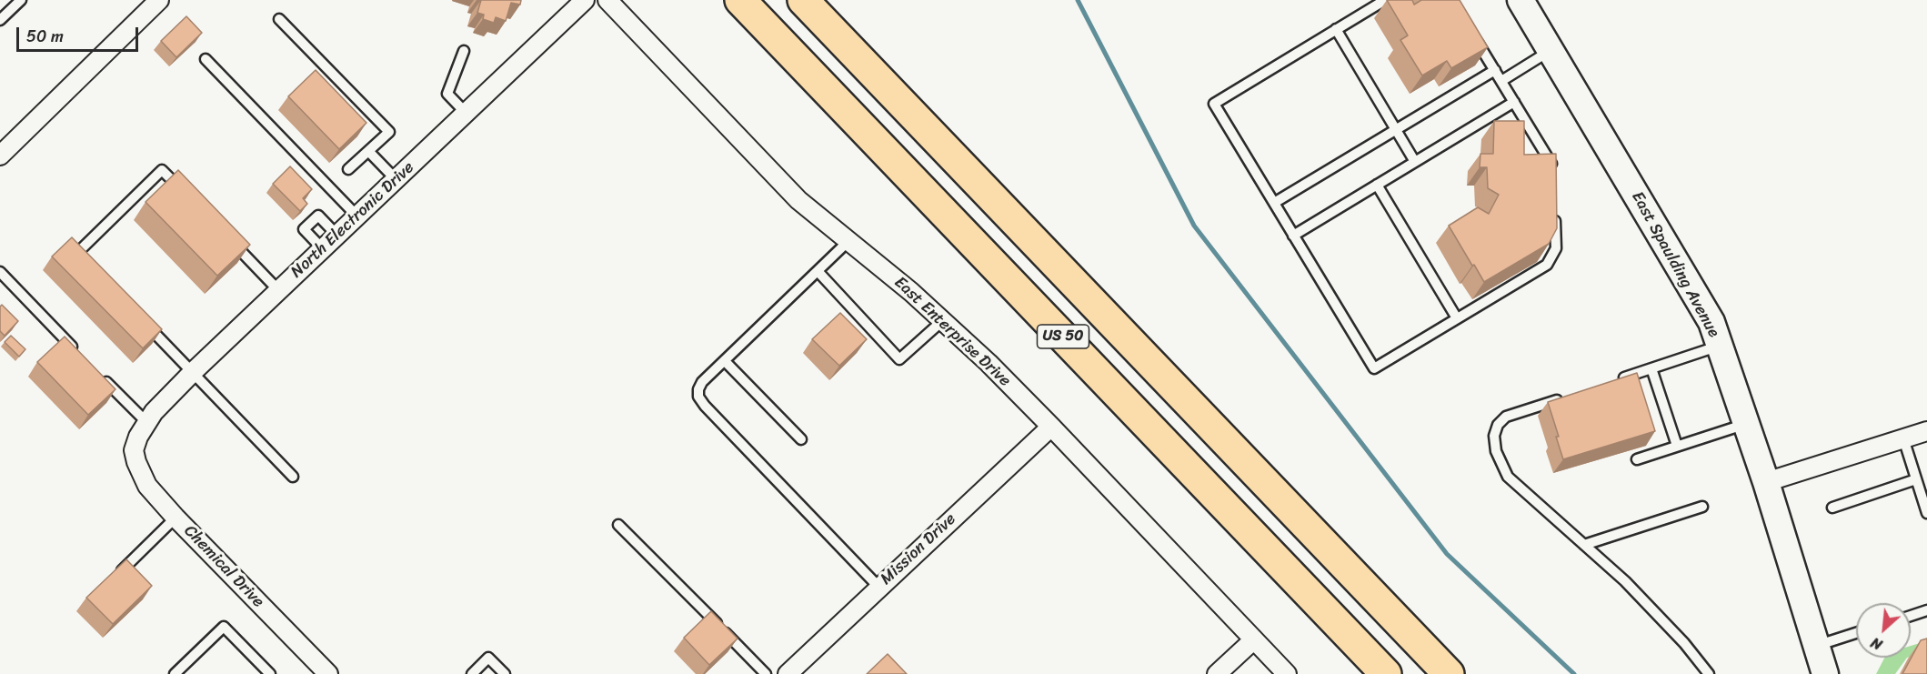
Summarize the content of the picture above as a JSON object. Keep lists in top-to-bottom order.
{
  "streets": {
    "highway": ["US 50"],
    "street": [
      "North Electronic Drive",
      "East Spaulding Avenue",
      "East Enterprise Drive",
      "Mission Drive",
      "Chemical Drive"
    ]
  },
  "crossings": [
    ["North Electronic Drive", "Chemical Drive"],
    ["East Enterprise Drive", "Mission Drive"]
  ],
  "scale_bar": "50 m",
  "north": "bottom left"
}
